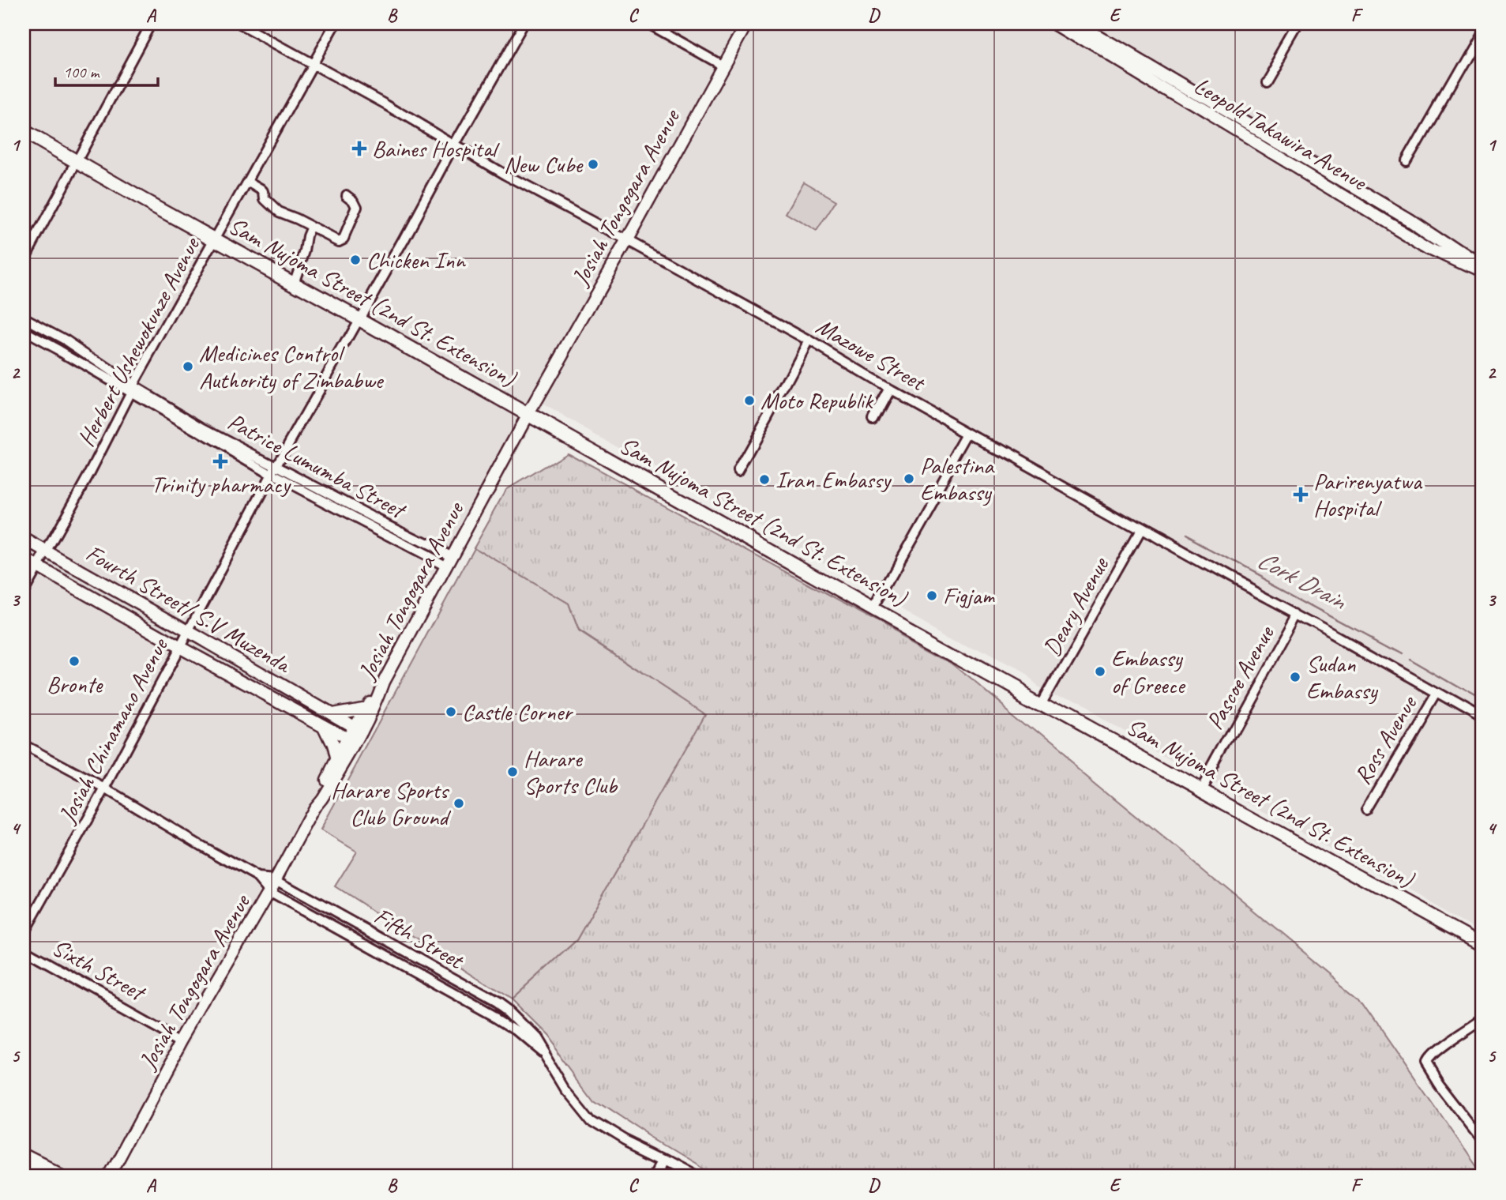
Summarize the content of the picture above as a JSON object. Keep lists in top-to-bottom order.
{
  "streets": {
    "highway": ["Sam Nujoma Street (2nd St. Extension)"],
    "main road": ["Leopold Takawira Avenue", "Josiah Tongogara Avenue", "Fourth Street/ S.V Muzenda"],
    "street": [
      "Herbert Ushewokunze Avenue",
      "Mazowe Street",
      "Patrice Lumumba Street",
      "Deary Avenue",
      "Pascoe Avenue",
      "Josiah Chinamano Avenue",
      "Ross Avenue",
      "Fifth Street",
      "Sixth Street"
    ]
  },
  "crossings": [
    ["Josiah Tongogara Avenue", "Sam Nujoma Street (2nd St. Extension)"],
    ["Josiah Tongogara Avenue", "Mazowe Street"],
    ["Josiah Tongogara Avenue", "Patrice Lumumba Street"],
    ["Josiah Tongogara Avenue", "Fourth Street/ S.V Muzenda"],
    ["Josiah Tongogara Avenue", "Fifth Street"],
    ["Josiah Tongogara Avenue", "Sixth Street"],
    ["Sam Nujoma Street (2nd St. Extension)", "Herbert Ushewokunze Avenue"],
    ["Sam Nujoma Street (2nd St. Extension)", "Deary Avenue"],
    ["Sam Nujoma Street (2nd St. Extension)", "Pascoe Avenue"],
    ["Sam Nujoma Street (2nd St. Extension)", "Josiah Chinamano Avenue"],
    ["Herbert Ushewokunze Avenue", "Mazowe Street"],
    ["Herbert Ushewokunze Avenue", "Patrice Lumumba Street"],
    ["Herbert Ushewokunze Avenue", "Fourth Street/ S.V Muzenda"],
    ["Mazowe Street", "Deary Avenue"],
    ["Mazowe Street", "Pascoe Avenue"],
    ["Mazowe Street", "Josiah Chinamano Avenue"],
    ["Mazowe Street", "Ross Avenue"],
    ["Patrice Lumumba Street", "Josiah Chinamano Avenue"],
    ["Fourth Street/ S.V Muzenda", "Josiah Chinamano Avenue"],
    ["Josiah Chinamano Avenue", "Fifth Street"]
  ],
  "water": ["Cork Drain"],
  "places": {
    "health": ["Baines Hospital", "Trinity pharmacy", "Parirenyatwa Hospital"],
    "other": [
      "New Cube",
      "Chicken Inn",
      "Medicines Control Authority of Zimbabwe",
      "Moto Republik",
      "Palestina Embassy",
      "Iran Embassy",
      "Figjam",
      "Bronte",
      "Embassy of Greece",
      "Sudan Embassy",
      "Castle Corner",
      "Harare Sports Club",
      "Harare Sports Club Ground"
    ]
  },
  "scale_bar": "100 m",
  "grid": {
    "columns": [
      "A",
      "B",
      "C",
      "D",
      "E",
      "F"
    ],
    "rows": [
      "1",
      "2",
      "3",
      "4",
      "5"
    ]
  }
}
